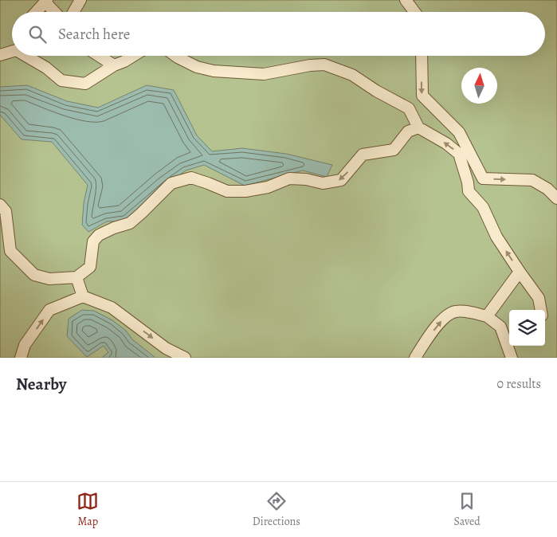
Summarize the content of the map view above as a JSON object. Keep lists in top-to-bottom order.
{
  "north": "top",
  "page": {
    "search": "Search here",
    "heading": ["Nearby", "0 results"],
    "nav": ["Map", "Directions", "Saved"]
  }
}
